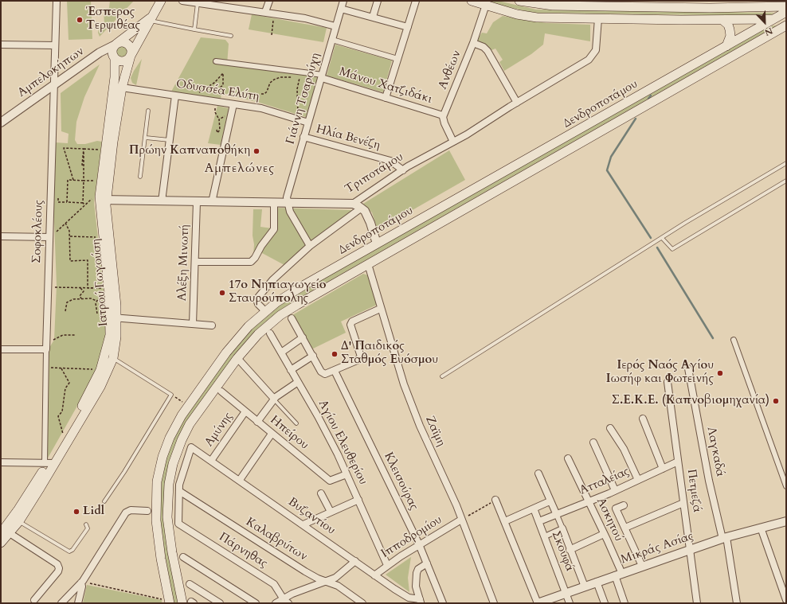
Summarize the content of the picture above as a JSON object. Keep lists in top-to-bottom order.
{
  "streets": {
    "main road": ["Δενδροποτάμου", "Ιατρού Γωγούση"],
    "street": [
      "Ανθέων",
      "Αμπελοκήπων",
      "Μάνου Χατζιδάκι",
      "Οδυσσέα Ελύτη",
      "Γιάννη Τσαρούχη",
      "Ηλία Βενέζη",
      "Τριποτάμου",
      "Σοφοκλέους",
      "Αλέξη Μινωτή",
      "Αμύνης",
      "Ζαϊμη",
      "Ηπείρου",
      "Αγίου Ελευθερίου",
      "Λαγκαδά",
      "Κλεισούρας",
      "Ατταλείας",
      "Πετμεζά",
      "Βυζαντίου",
      "Ασκητού",
      "Ιπποδρομίου",
      "Καλαβρύτων",
      "Μικράς Ασίας",
      "Πάρνηθας",
      "Σκουφά"
    ]
  },
  "crossings": [
    ["Ανθέων", "Μάνου Χατζιδάκι"],
    ["Αμπελοκήπων", "Σοφοκλέους"],
    ["Αμπελοκήπων", "Ιατρού Γωγούση"],
    ["Μάνου Χατζιδάκι", "Γιάννη Τσαρούχη"],
    ["Οδυσσέα Ελύτη", "Γιάννη Τσαρούχη"],
    ["Οδυσσέα Ελύτη", "Ιατρού Γωγούση"],
    ["Γιάννη Τσαρούχη", "Ηλία Βενέζη"],
    ["Γιάννη Τσαρούχη", "Τριποτάμου"],
    ["Δενδροποτάμου", "Ζαϊμη"],
    ["Ηλία Βενέζη", "Τριποτάμου"],
    ["Τριποτάμου", "Αλέξη Μινωτή"],
    ["Τριποτάμου", "Ιατρού Γωγούση"],
    ["Σοφοκλέους", "Ιατρού Γωγούση"],
    ["Αμύνης", "Ηπείρου"],
    ["Αμύνης", "Βυζαντίου"],
    ["Ζαϊμη", "Ιπποδρομίου"],
    ["Ηπείρου", "Αγίου Ελευθερίου"],
    ["Αγίου Ελευθερίου", "Ιπποδρομίου"],
    ["Λαγκαδά", "Μικράς Ασίας"],
    ["Κλεισούρας", "Βυζαντίου"],
    ["Κλεισούρας", "Ιπποδρομίου"],
    ["Ατταλείας", "Πετμεζά"],
    ["Ατταλείας", "Ασκητού"],
    ["Ατταλείας", "Σκουφά"],
    ["Πετμεζά", "Μικράς Ασίας"],
    ["Βυζαντίου", "Ιπποδρομίου"],
    ["Βυζαντίου", "Καλαβρύτων"],
    ["Βυζαντίου", "Πάρνηθας"],
    ["Ασκητού", "Μικράς Ασίας"],
    ["Καλαβρύτων", "Πάρνηθας"],
    ["Μικράς Ασίας", "Σκουφά"]
  ],
  "districts": ["Αμπελώνες"],
  "places": [
    "Έσπερος Τερψιθέας",
    "Πρώην Καπναποθήκη",
    "17ο Νηπιαγωγείο Σταυρούπολης",
    "Δ' Παιδικός Σταθμός Ευόσμου",
    "Ιερός Ναός Αγίου Ιωσήφ και Φωτεινής",
    "Σ.Ε.Κ.Ε. (Καπνοβιομηχανία)",
    "Lidl"
  ],
  "north": "bottom right"
}
